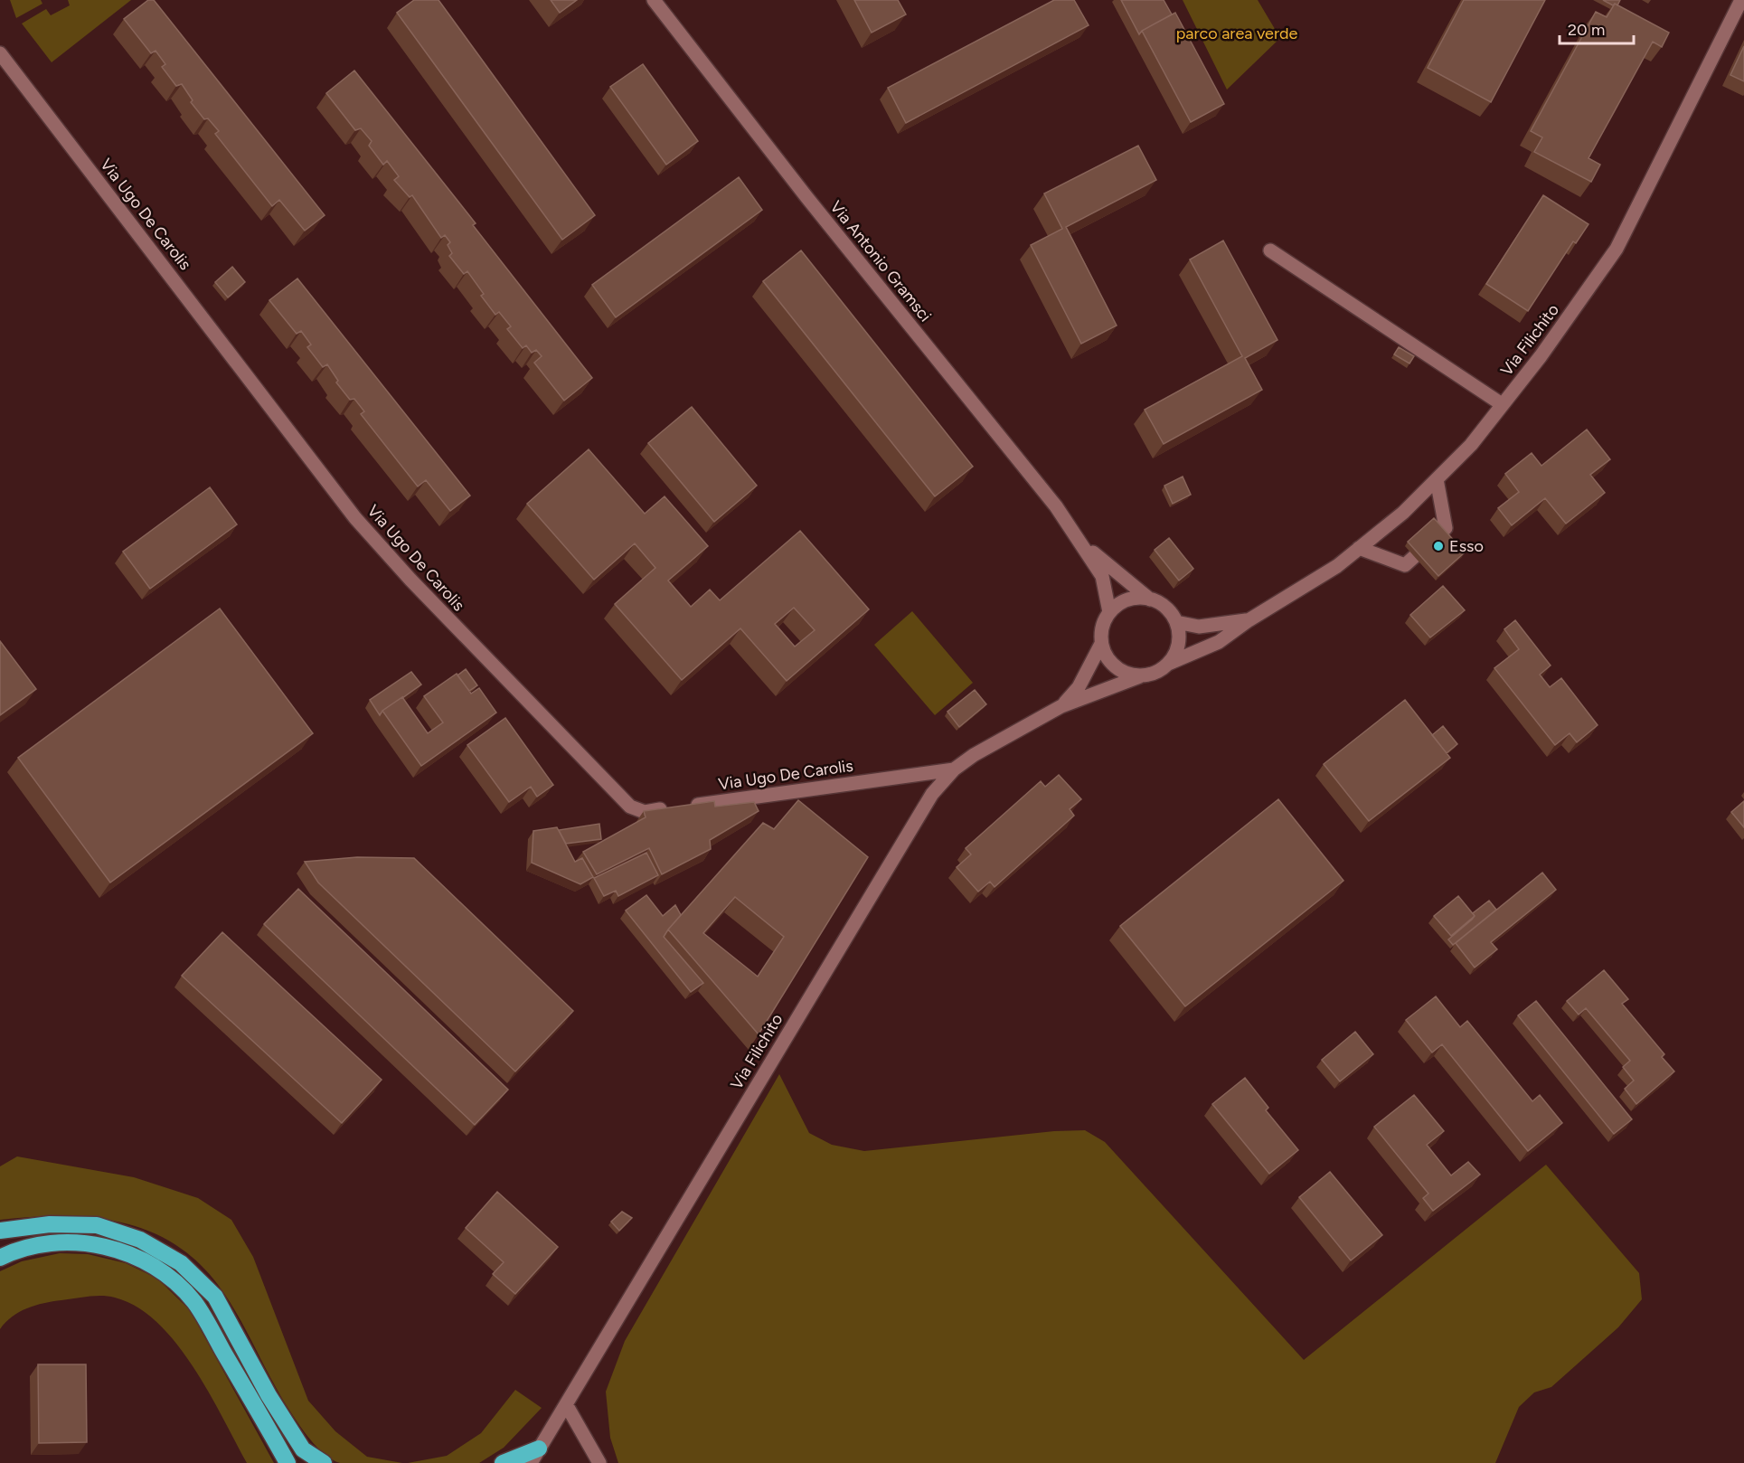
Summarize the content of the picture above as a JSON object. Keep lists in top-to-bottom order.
{
  "streets": {
    "street": ["Via Ugo De Carolis", "Via Antonio Gramsci", "Via Filichito"]
  },
  "crossings": [
    ["Via Ugo De Carolis", "Via Filichito"],
    ["Via Antonio Gramsci", "Via Filichito"]
  ],
  "parks": ["parco area verde"],
  "places": ["Esso"],
  "scale_bar": "20 m"
}
